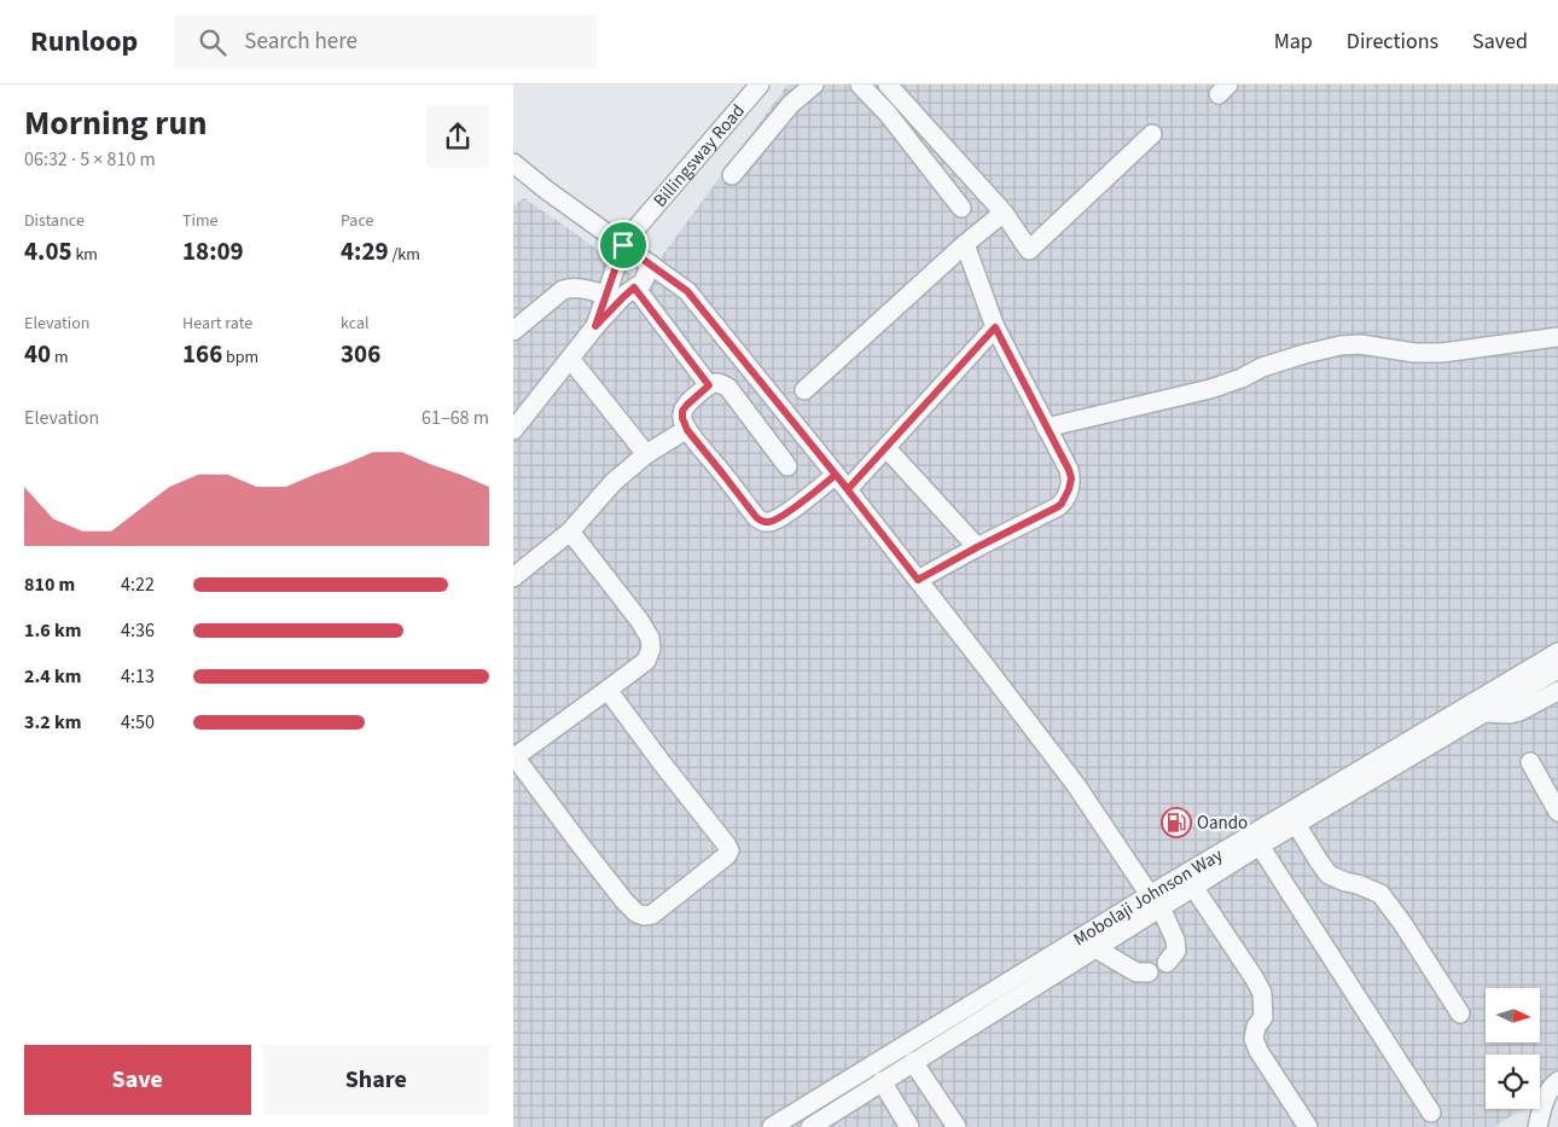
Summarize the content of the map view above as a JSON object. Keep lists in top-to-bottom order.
{
  "streets": {
    "street": ["Billingsway Road", "Mobolaji Johnson Way"]
  },
  "places": {
    "fuel station": ["Oando"]
  },
  "north": "right",
  "page": {
    "header": "Runloop",
    "search": "Search here",
    "nav": ["Map", "Directions", "Saved"],
    "heading": ["Morning run", "06:32 · 5 × 810 m"],
    "stats": [
      ["Distance", "4.05 km"],
      ["Time", "18:09"],
      ["Pace", "4:29 /km"],
      ["Elevation", "40 m"],
      ["Heart rate", "166 bpm"],
      ["kcal", "306"]
    ],
    "chart": ["Elevation", "61–68 m"],
    "list": [
      {
        "name": "810 m",
        "note": "4:22"
      },
      {
        "name": "1.6 km",
        "note": "4:36"
      },
      {
        "name": "2.4 km",
        "note": "4:13"
      },
      {
        "name": "3.2 km",
        "note": "4:50"
      }
    ],
    "buttons": ["Save", "Share"]
  }
}
